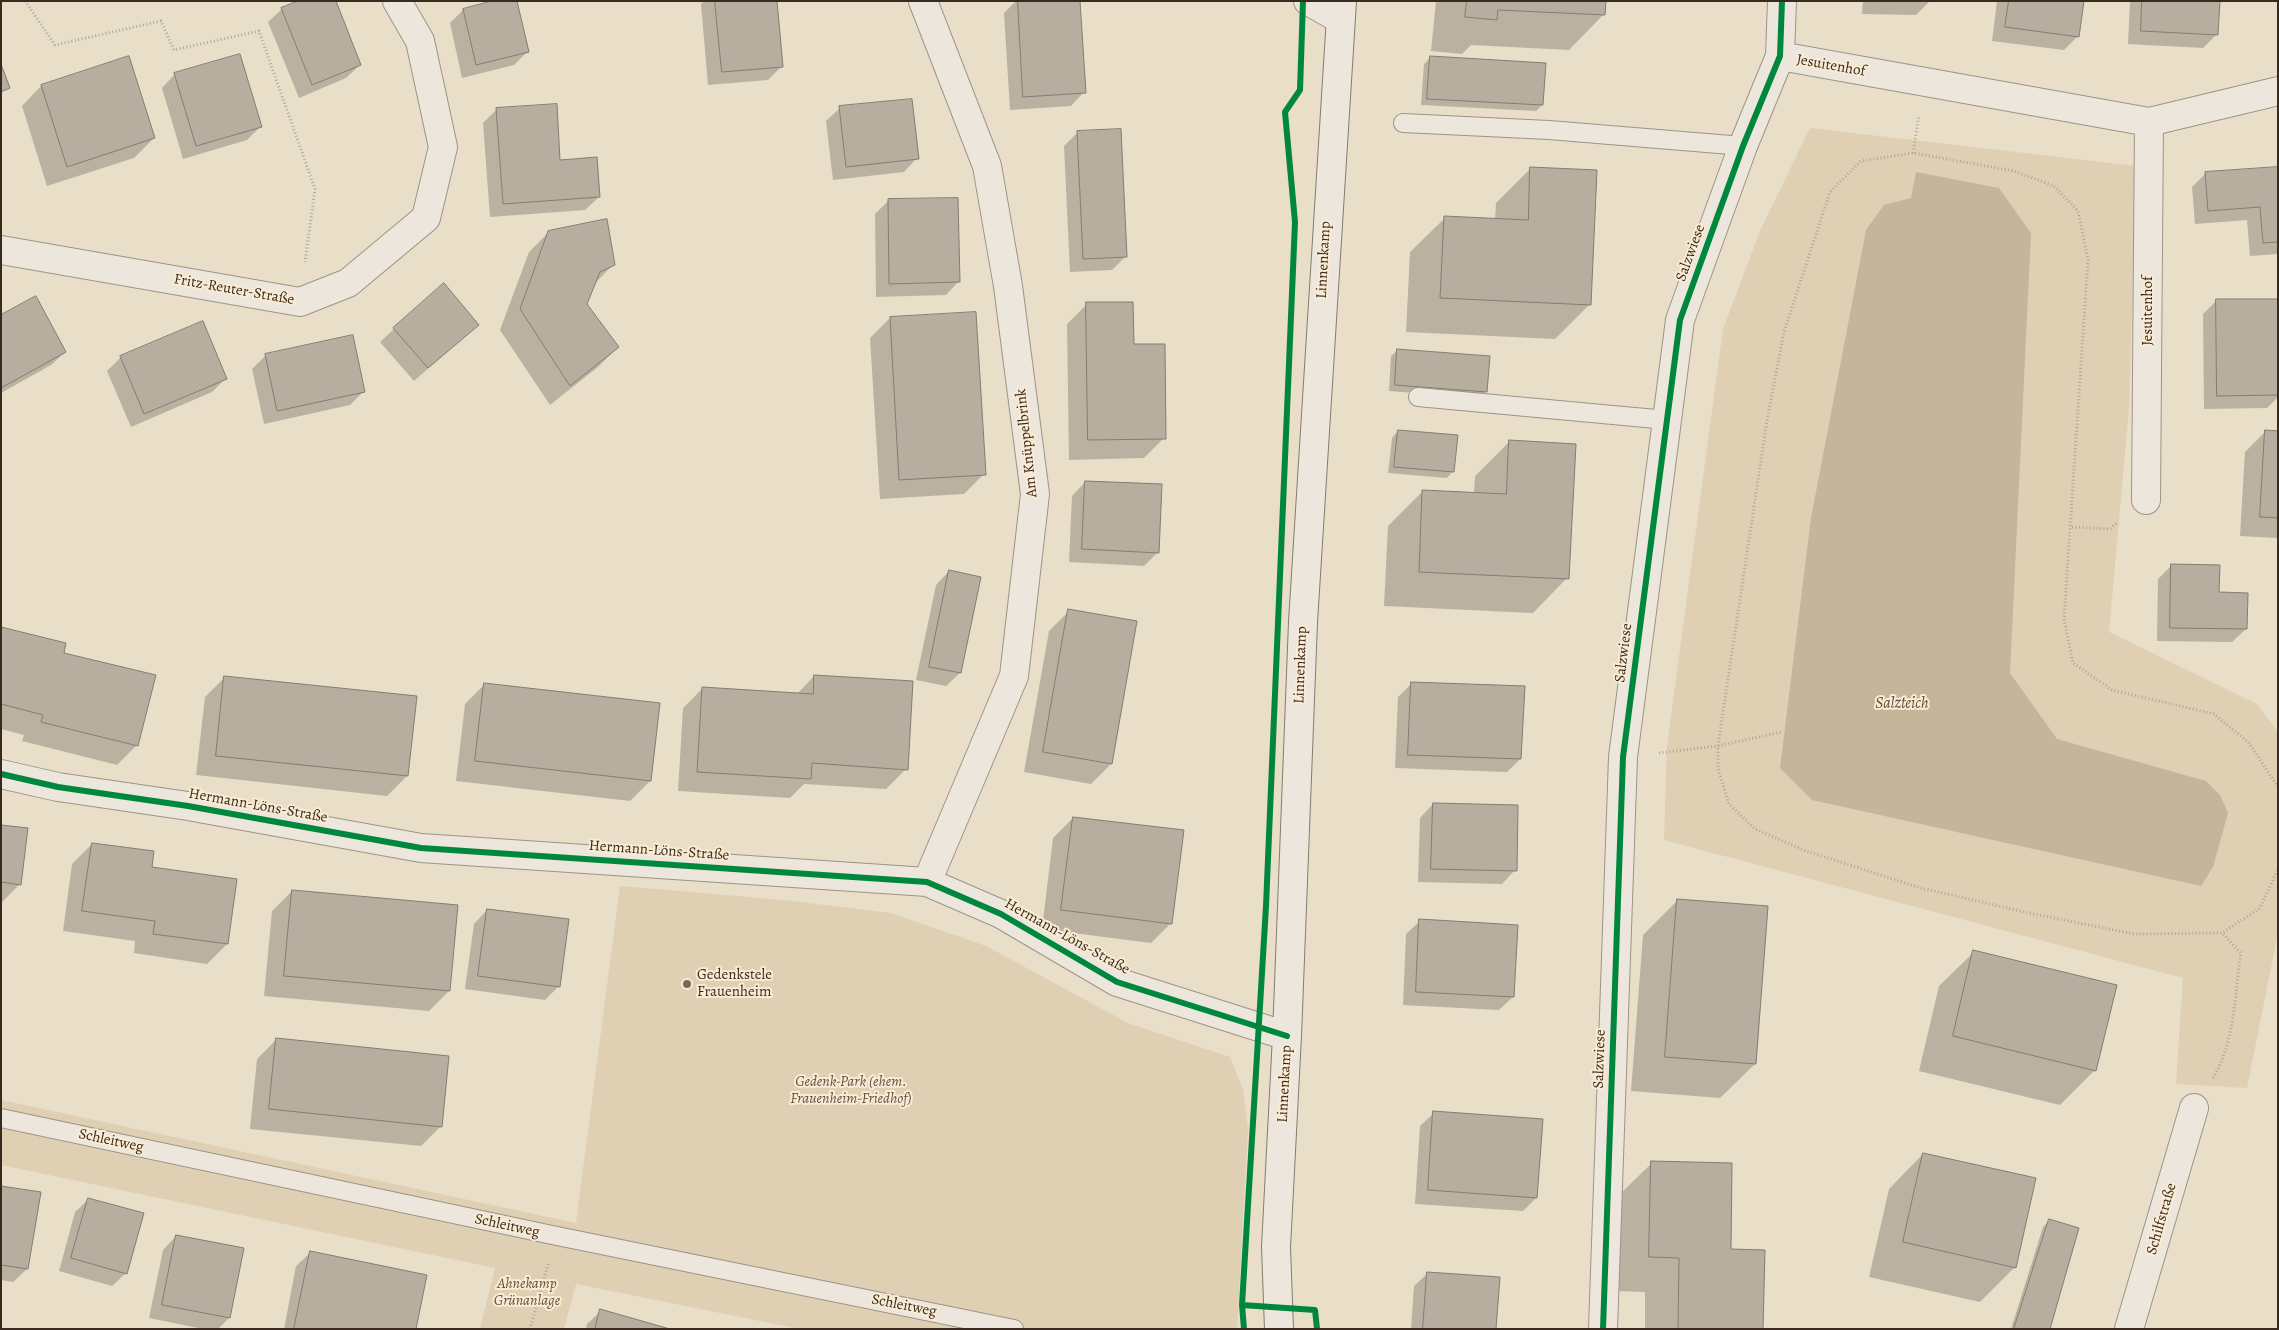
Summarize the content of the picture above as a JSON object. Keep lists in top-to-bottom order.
{
  "streets": {
    "street": [
      "Jesuitenhof",
      "Salzwiese",
      "Linnenkamp",
      "Fritz-Reuter-Straße",
      "Am Knüppelbrink",
      "Hermann-Löns-Straße",
      "Schilfstraße"
    ],
    "lane": ["Schleitweg"]
  },
  "crossings": [
    ["Jesuitenhof", "Salzwiese"],
    ["Linnenkamp", "Hermann-Löns-Straße"],
    ["Am Knüppelbrink", "Hermann-Löns-Straße"]
  ],
  "water": ["Salzteich"],
  "parks": ["Gedenk-Park (ehem. Frauenheim-Friedhof)", "Ahnekamp Grünanlage"],
  "places": ["Gedenkstele Frauenheim"]
}
